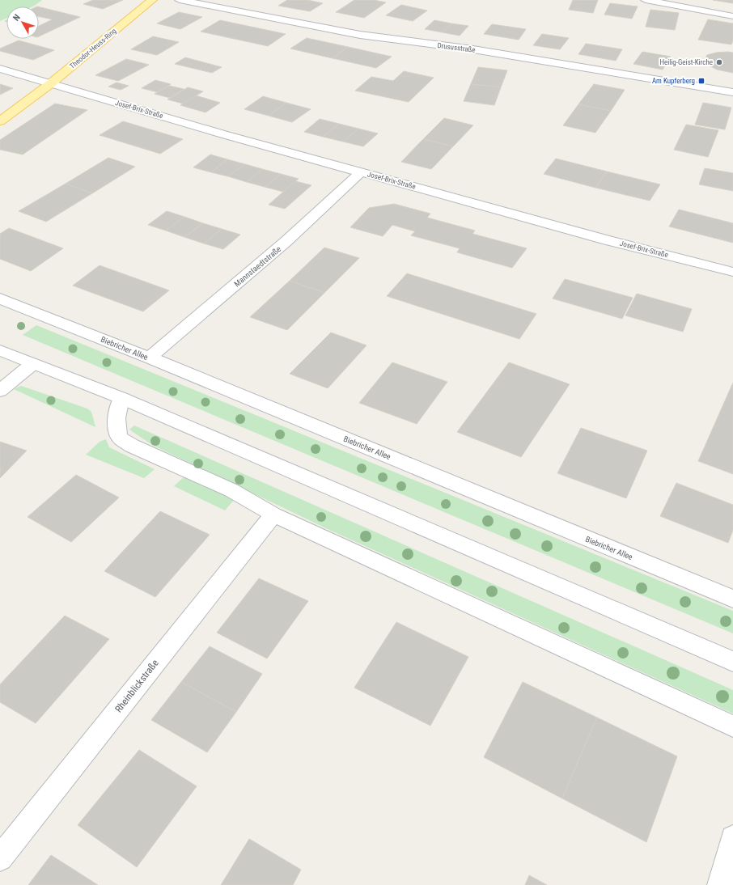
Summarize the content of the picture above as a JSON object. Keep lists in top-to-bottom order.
{
  "streets": {
    "main road": ["Theodor-Heuss-Ring"],
    "street": [
      "Drususstraße",
      "Josef-Brix-Straße",
      "Mannstaedtstraße",
      "Biebricher Allee",
      "Rheinblickstraße"
    ]
  },
  "crossings": [
    ["Theodor-Heuss-Ring", "Josef-Brix-Straße"],
    ["Josef-Brix-Straße", "Mannstaedtstraße"],
    ["Mannstaedtstraße", "Biebricher Allee"]
  ],
  "places": {
    "other": ["Heilig-Geist-Kirche"],
    "transit": ["Am Kupferberg"]
  },
  "north": "top left"
}
